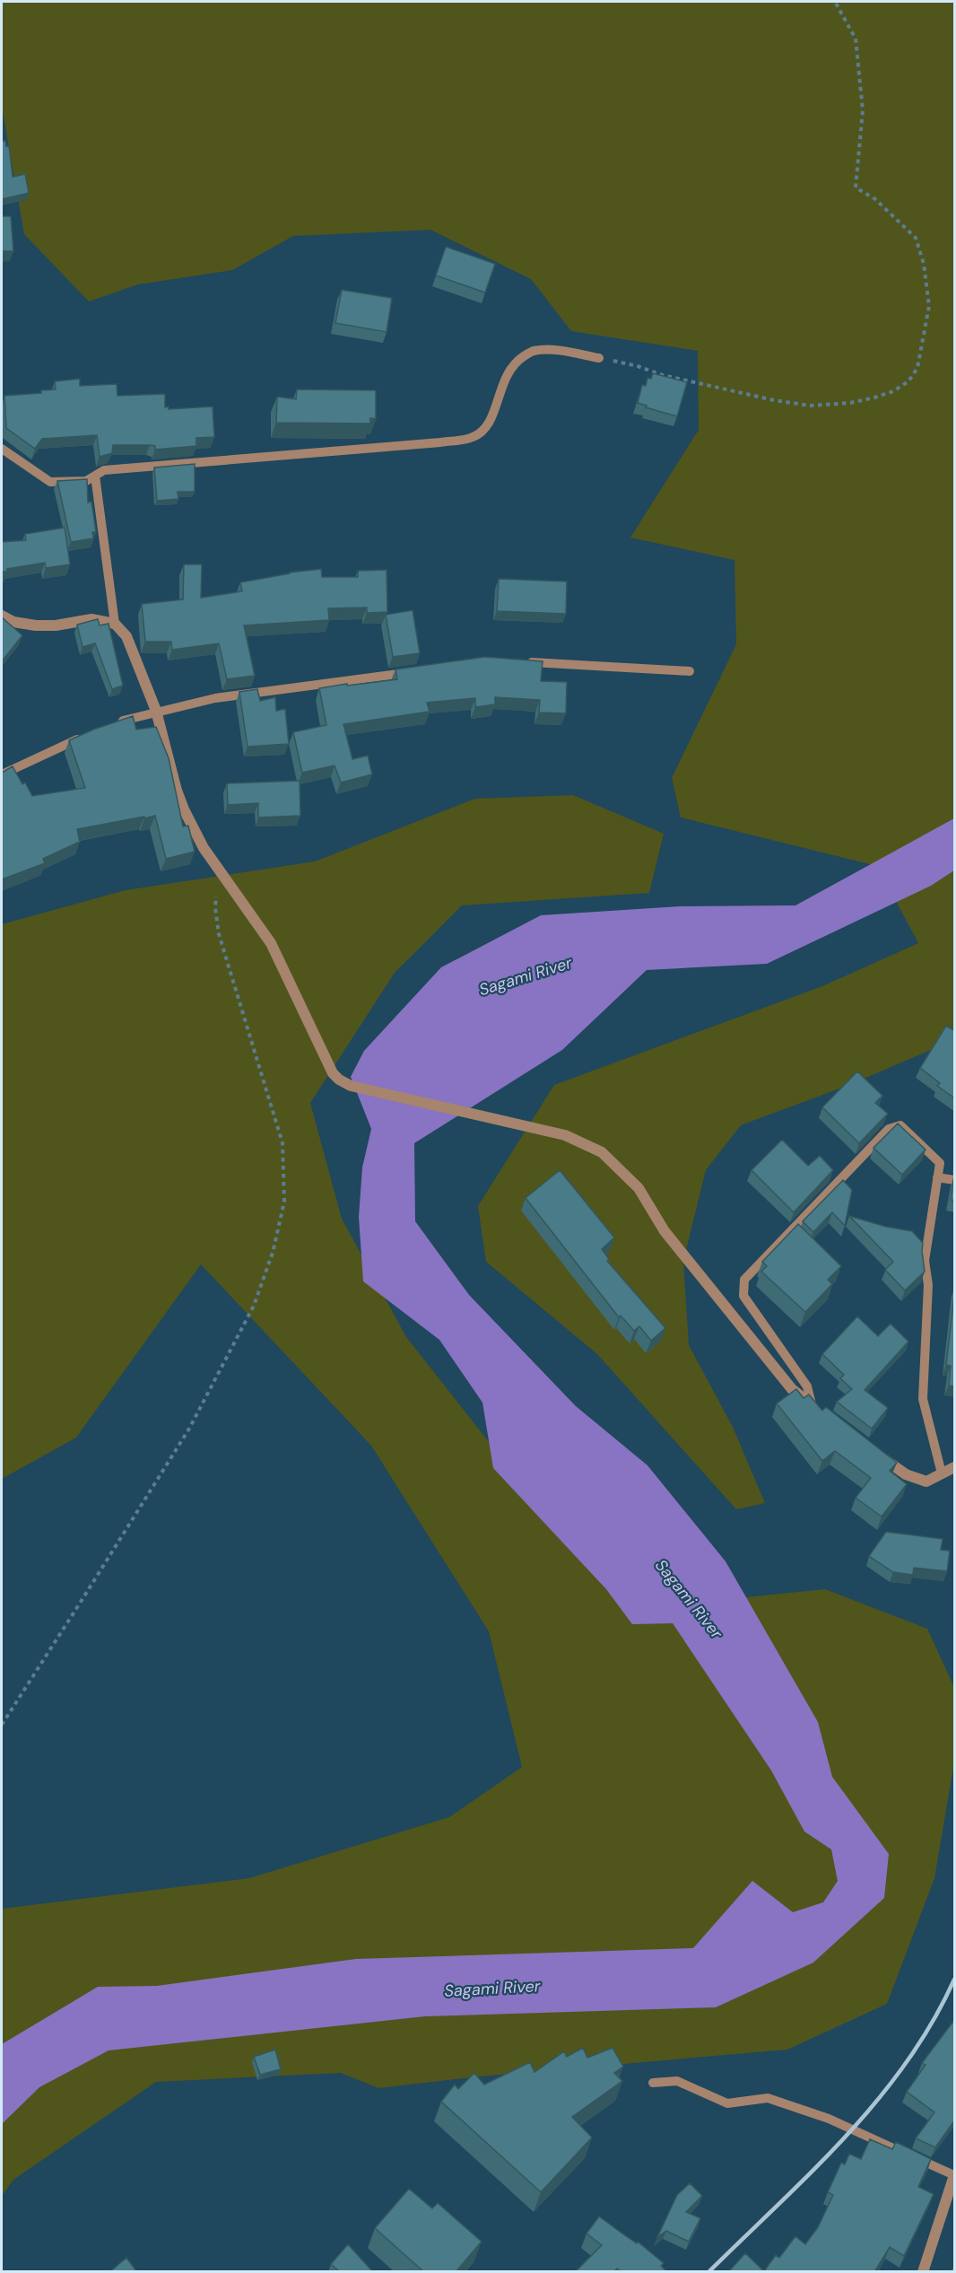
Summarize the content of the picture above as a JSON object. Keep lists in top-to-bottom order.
{
  "water": ["Sagami River"]
}
